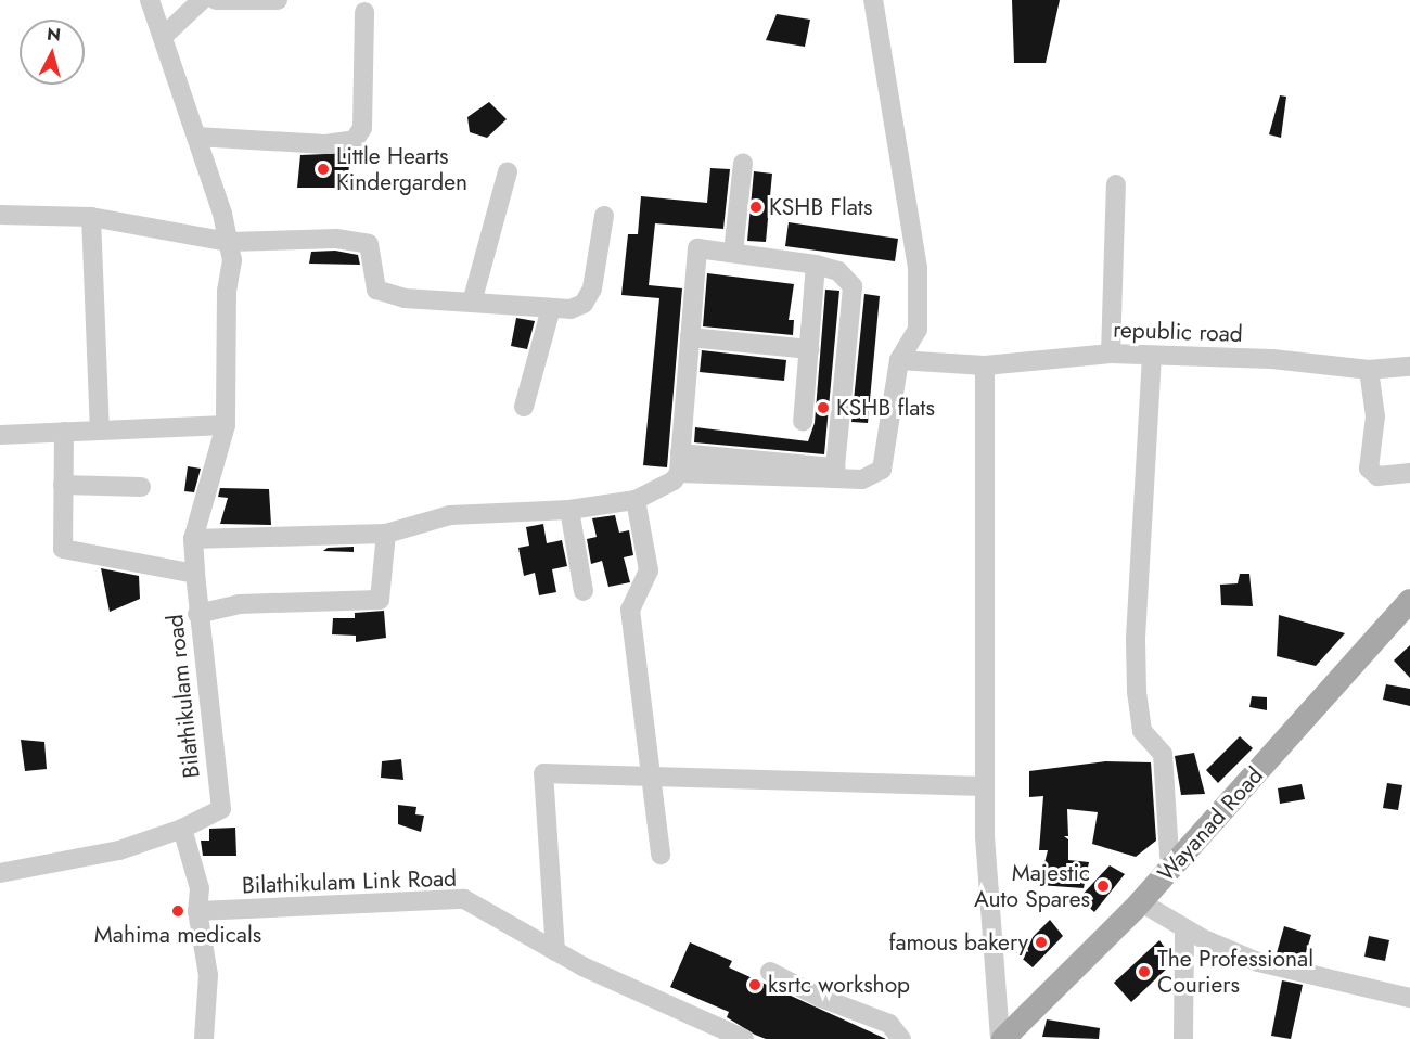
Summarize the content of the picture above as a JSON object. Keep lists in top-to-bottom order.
{
  "streets": {
    "main road": ["Wayanad Road"],
    "street": ["republic road", "Bilathikulam road", "Bilathikulam Link Road"]
  },
  "places": [
    "Little Hearts Kindergarden",
    "KSHB Flats",
    "KSHB flats",
    "Majestic Auto Spares",
    "Mahima medicals",
    "famous bakery",
    "The Professional Couriers",
    "ksrtc workshop"
  ],
  "north": "top"
}
